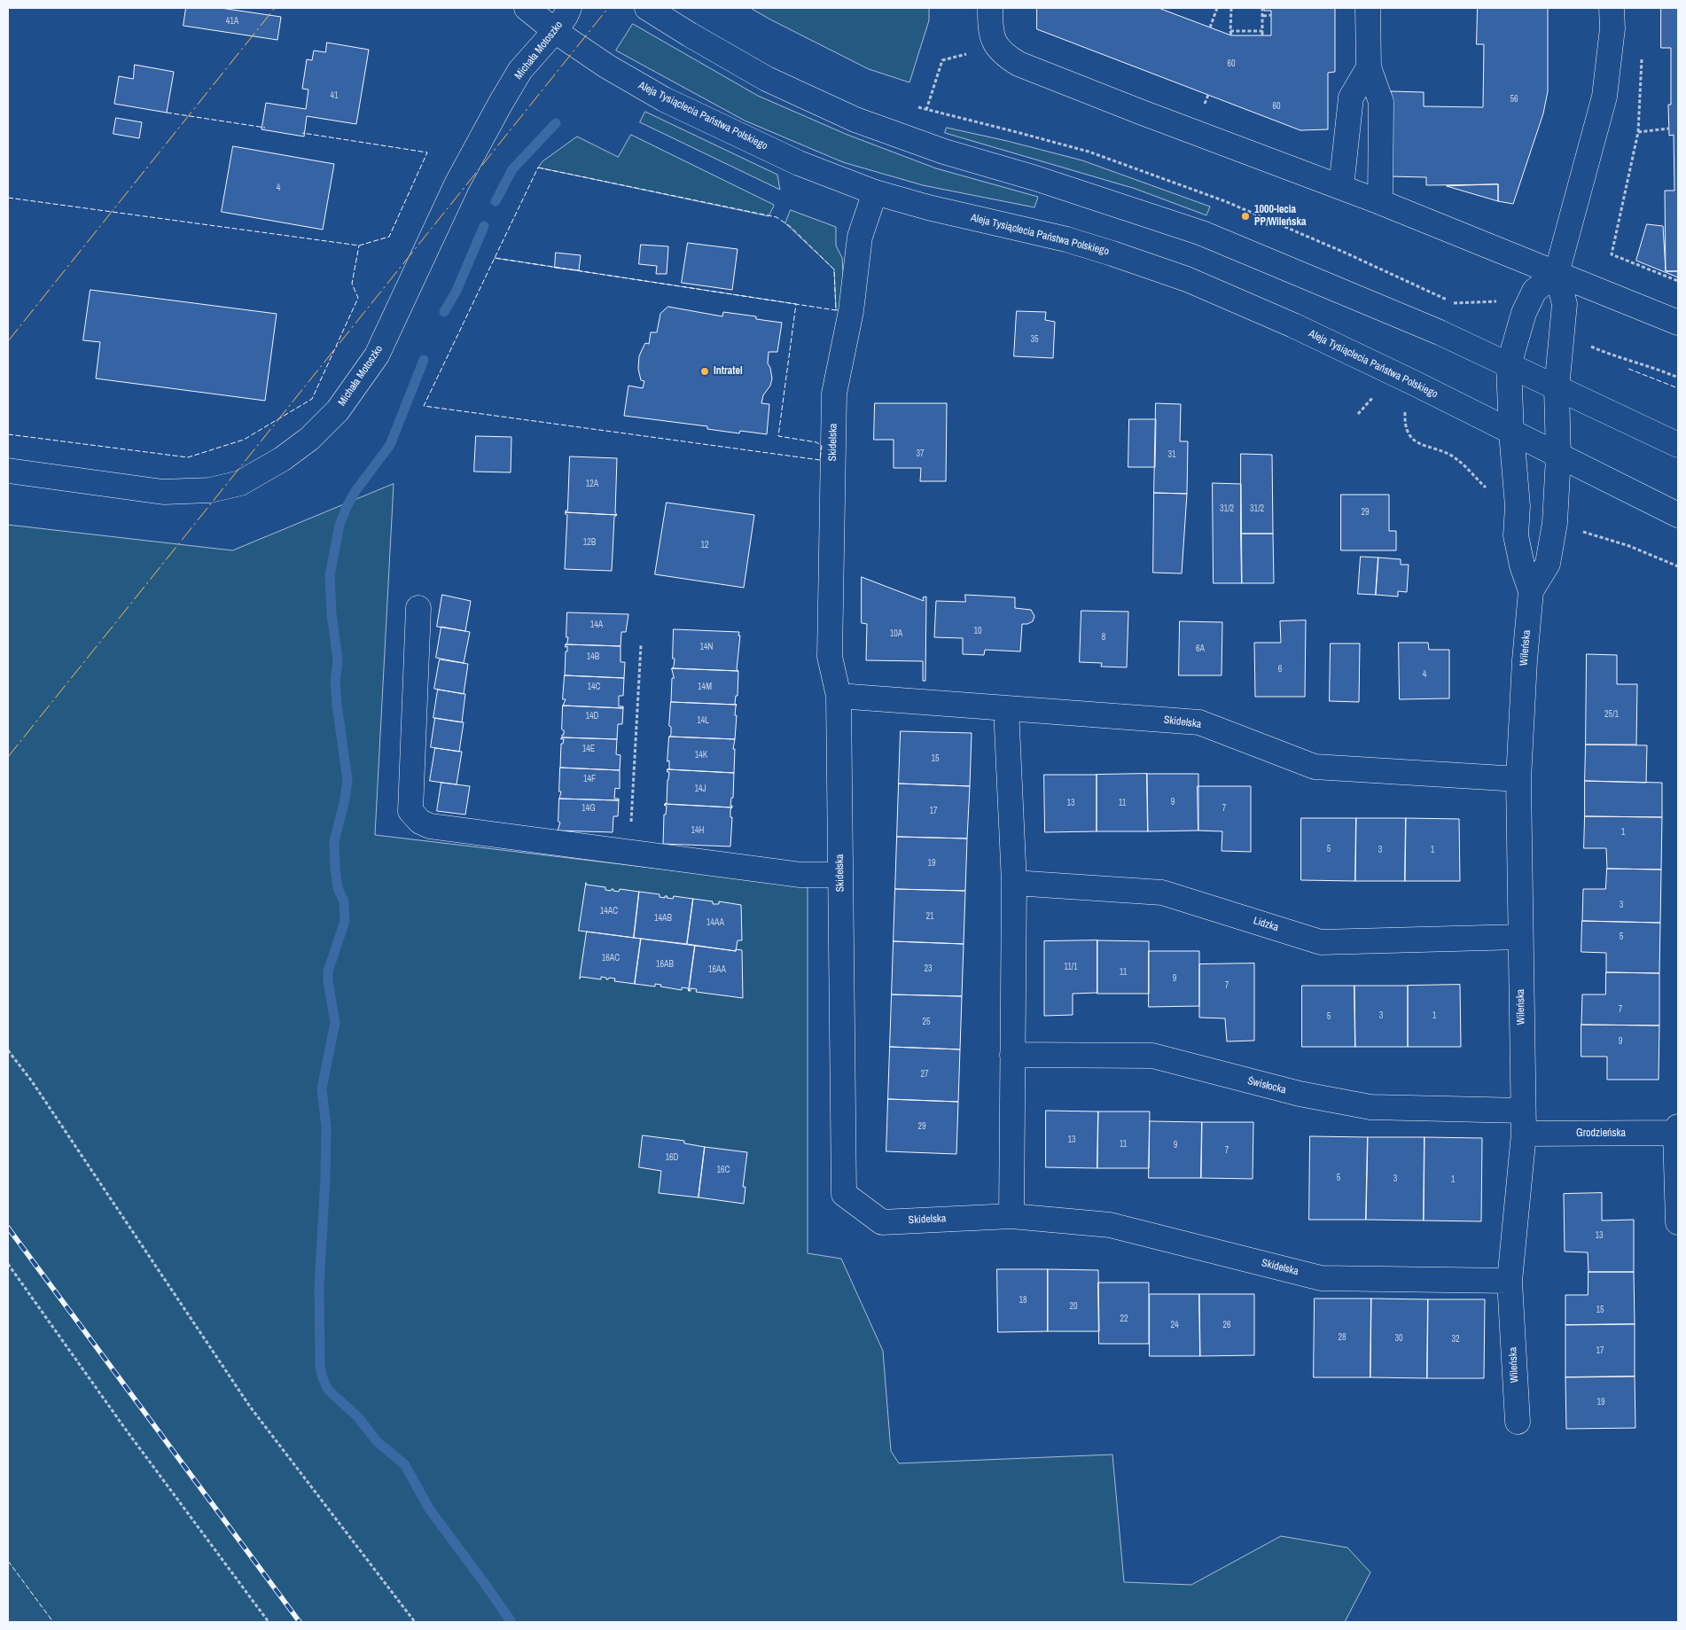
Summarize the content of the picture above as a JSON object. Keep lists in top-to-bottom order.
{
  "streets": {
    "street": [
      "Michała Motoszko",
      "Aleja Tysiąclecia Państwa Polskiego",
      "Skidelska",
      "Wileńska",
      "Lidzka",
      "Świsłocka",
      "Grodzieńska"
    ]
  },
  "crossings": [
    ["Michała Motoszko", "Aleja Tysiąclecia Państwa Polskiego"],
    ["Aleja Tysiąclecia Państwa Polskiego", "Skidelska"],
    ["Aleja Tysiąclecia Państwa Polskiego", "Wileńska"],
    ["Skidelska", "Wileńska"],
    ["Wileńska", "Lidzka"],
    ["Wileńska", "Świsłocka"],
    ["Wileńska", "Grodzieńska"],
    ["Świsłocka", "Grodzieńska"]
  ],
  "places": ["1000-lecia PP/Wileńska", "Intratel"],
  "house_numbers": [
    "41A",
    "60",
    "41",
    "56",
    "60",
    "4",
    "35",
    "37",
    "31",
    "12A",
    "31/2",
    "31/2",
    "29",
    "12B",
    "12",
    "14A",
    "10",
    "10A",
    "8",
    "14N",
    "6A",
    "14B",
    "6",
    "4",
    "14C",
    "14M",
    "25/1",
    "14D",
    "14L",
    "14E",
    "14K",
    "15",
    "14F",
    "14J",
    "9",
    "13",
    "11",
    "14G",
    "7",
    "17",
    "14H",
    "1",
    "5",
    "3",
    "1",
    "19",
    "3",
    "14AC",
    "21",
    "14AB",
    "14AA",
    "5",
    "16AC",
    "16AB",
    "11/1",
    "23",
    "16AA",
    "11",
    "9",
    "7",
    "7",
    "3",
    "1",
    "5",
    "25",
    "9",
    "27",
    "29",
    "13",
    "11",
    "9",
    "7",
    "16D",
    "16C",
    "5",
    "3",
    "1",
    "13",
    "18",
    "20",
    "15",
    "22",
    "24",
    "26",
    "28",
    "30",
    "32",
    "17",
    "19"
  ]
}
